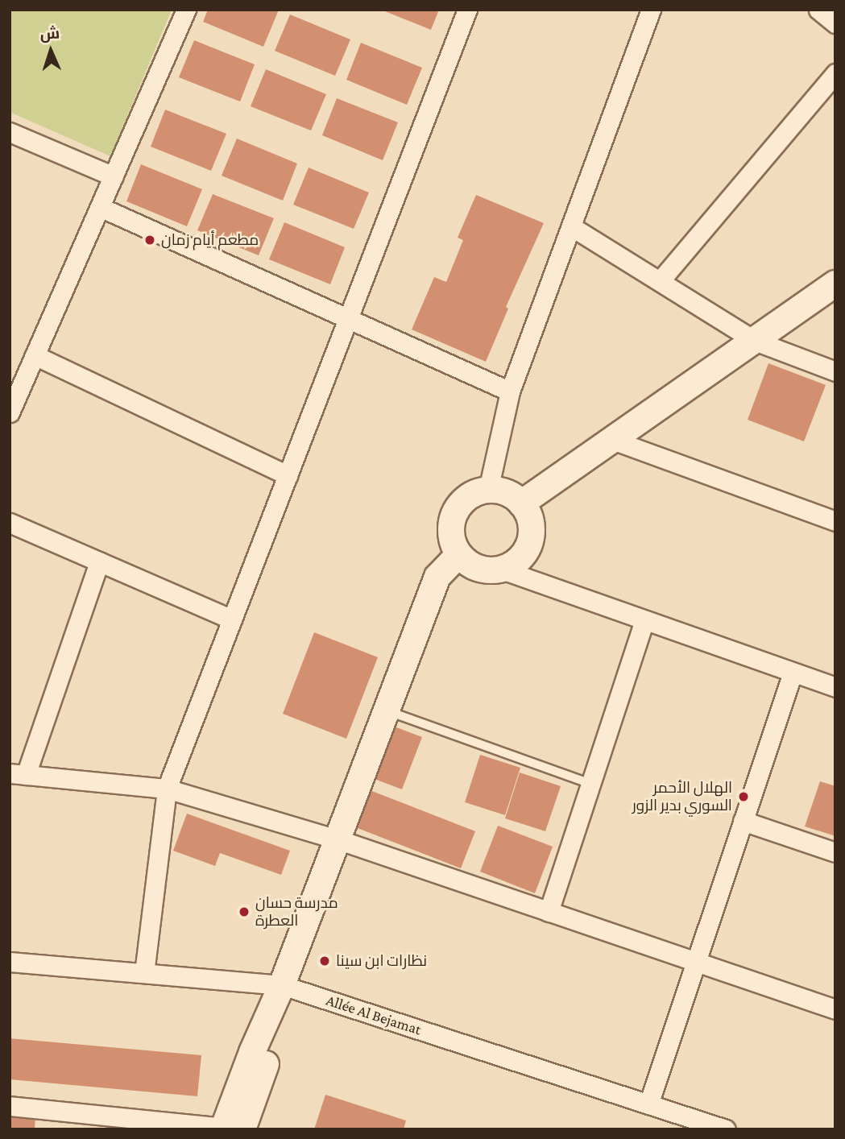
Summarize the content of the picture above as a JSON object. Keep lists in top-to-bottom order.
{
  "streets": {
    "street": ["Allée Al Bejamat"]
  },
  "places": [
    "مطعم أيام زمان",
    "الهلال الأحمر السوري بدير الزور",
    "مدرسة حسان العطرة",
    "نظارات ابن سينا"
  ],
  "north": "top"
}
